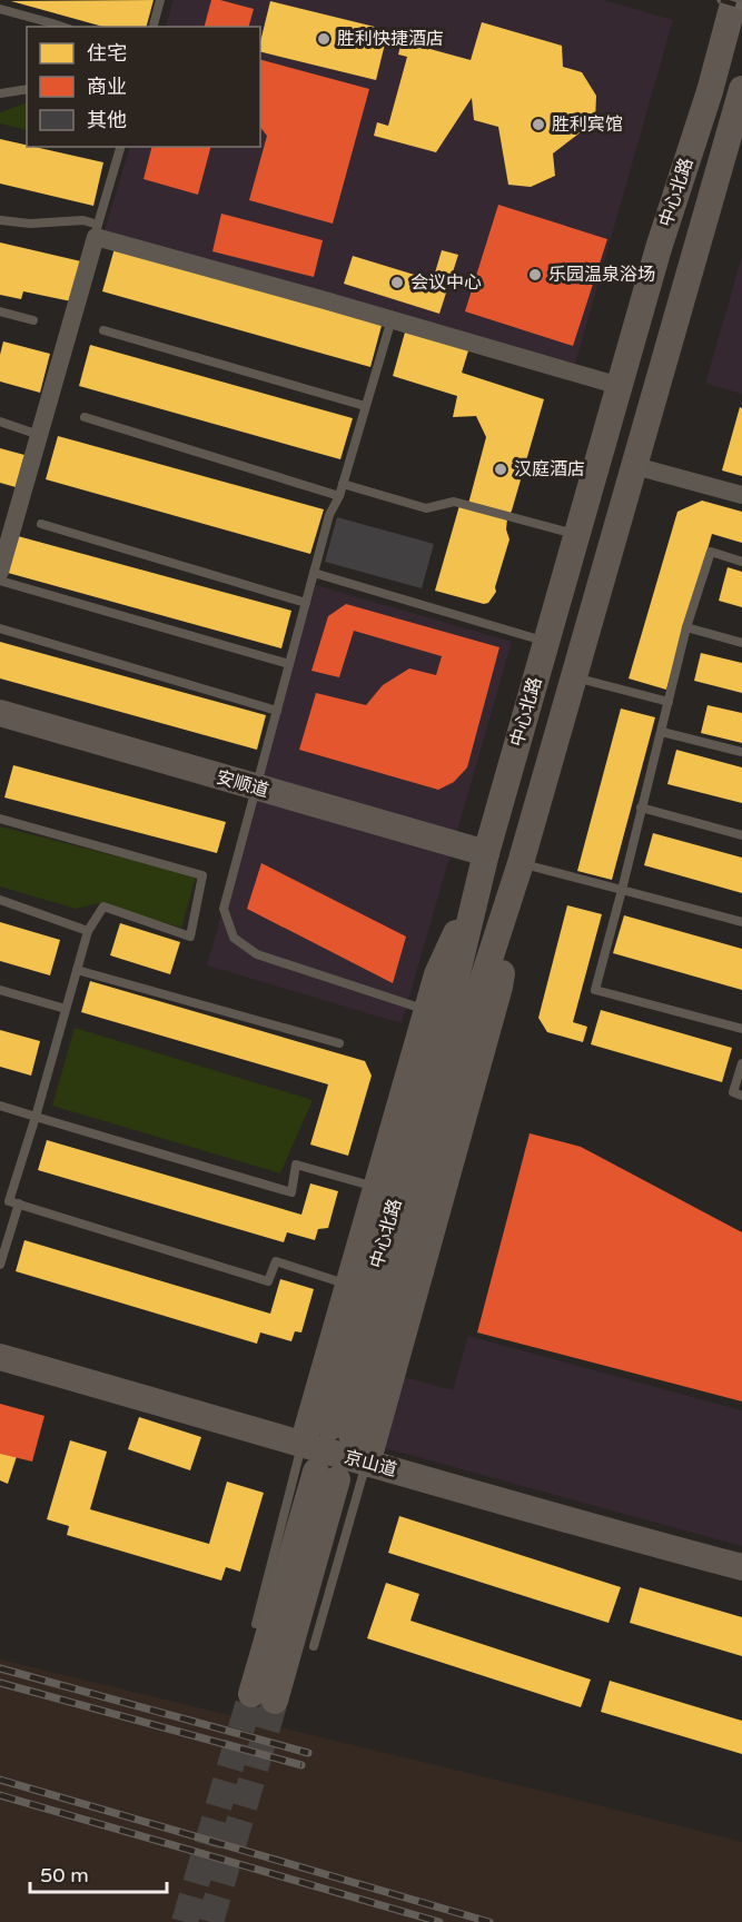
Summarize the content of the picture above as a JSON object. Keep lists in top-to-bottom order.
{
  "streets": {
    "main road": ["中心北路", "安顺道", "京山道"]
  },
  "crossings": [
    ["中心北路", "安顺道"]
  ],
  "places": [
    "胜利快捷酒店",
    "胜利宾馆",
    "乐园温泉浴场",
    "会议中心",
    "汉庭酒店"
  ],
  "legend": ["住宅", "商业", "其他"],
  "scale_bar": "50 m"
}
